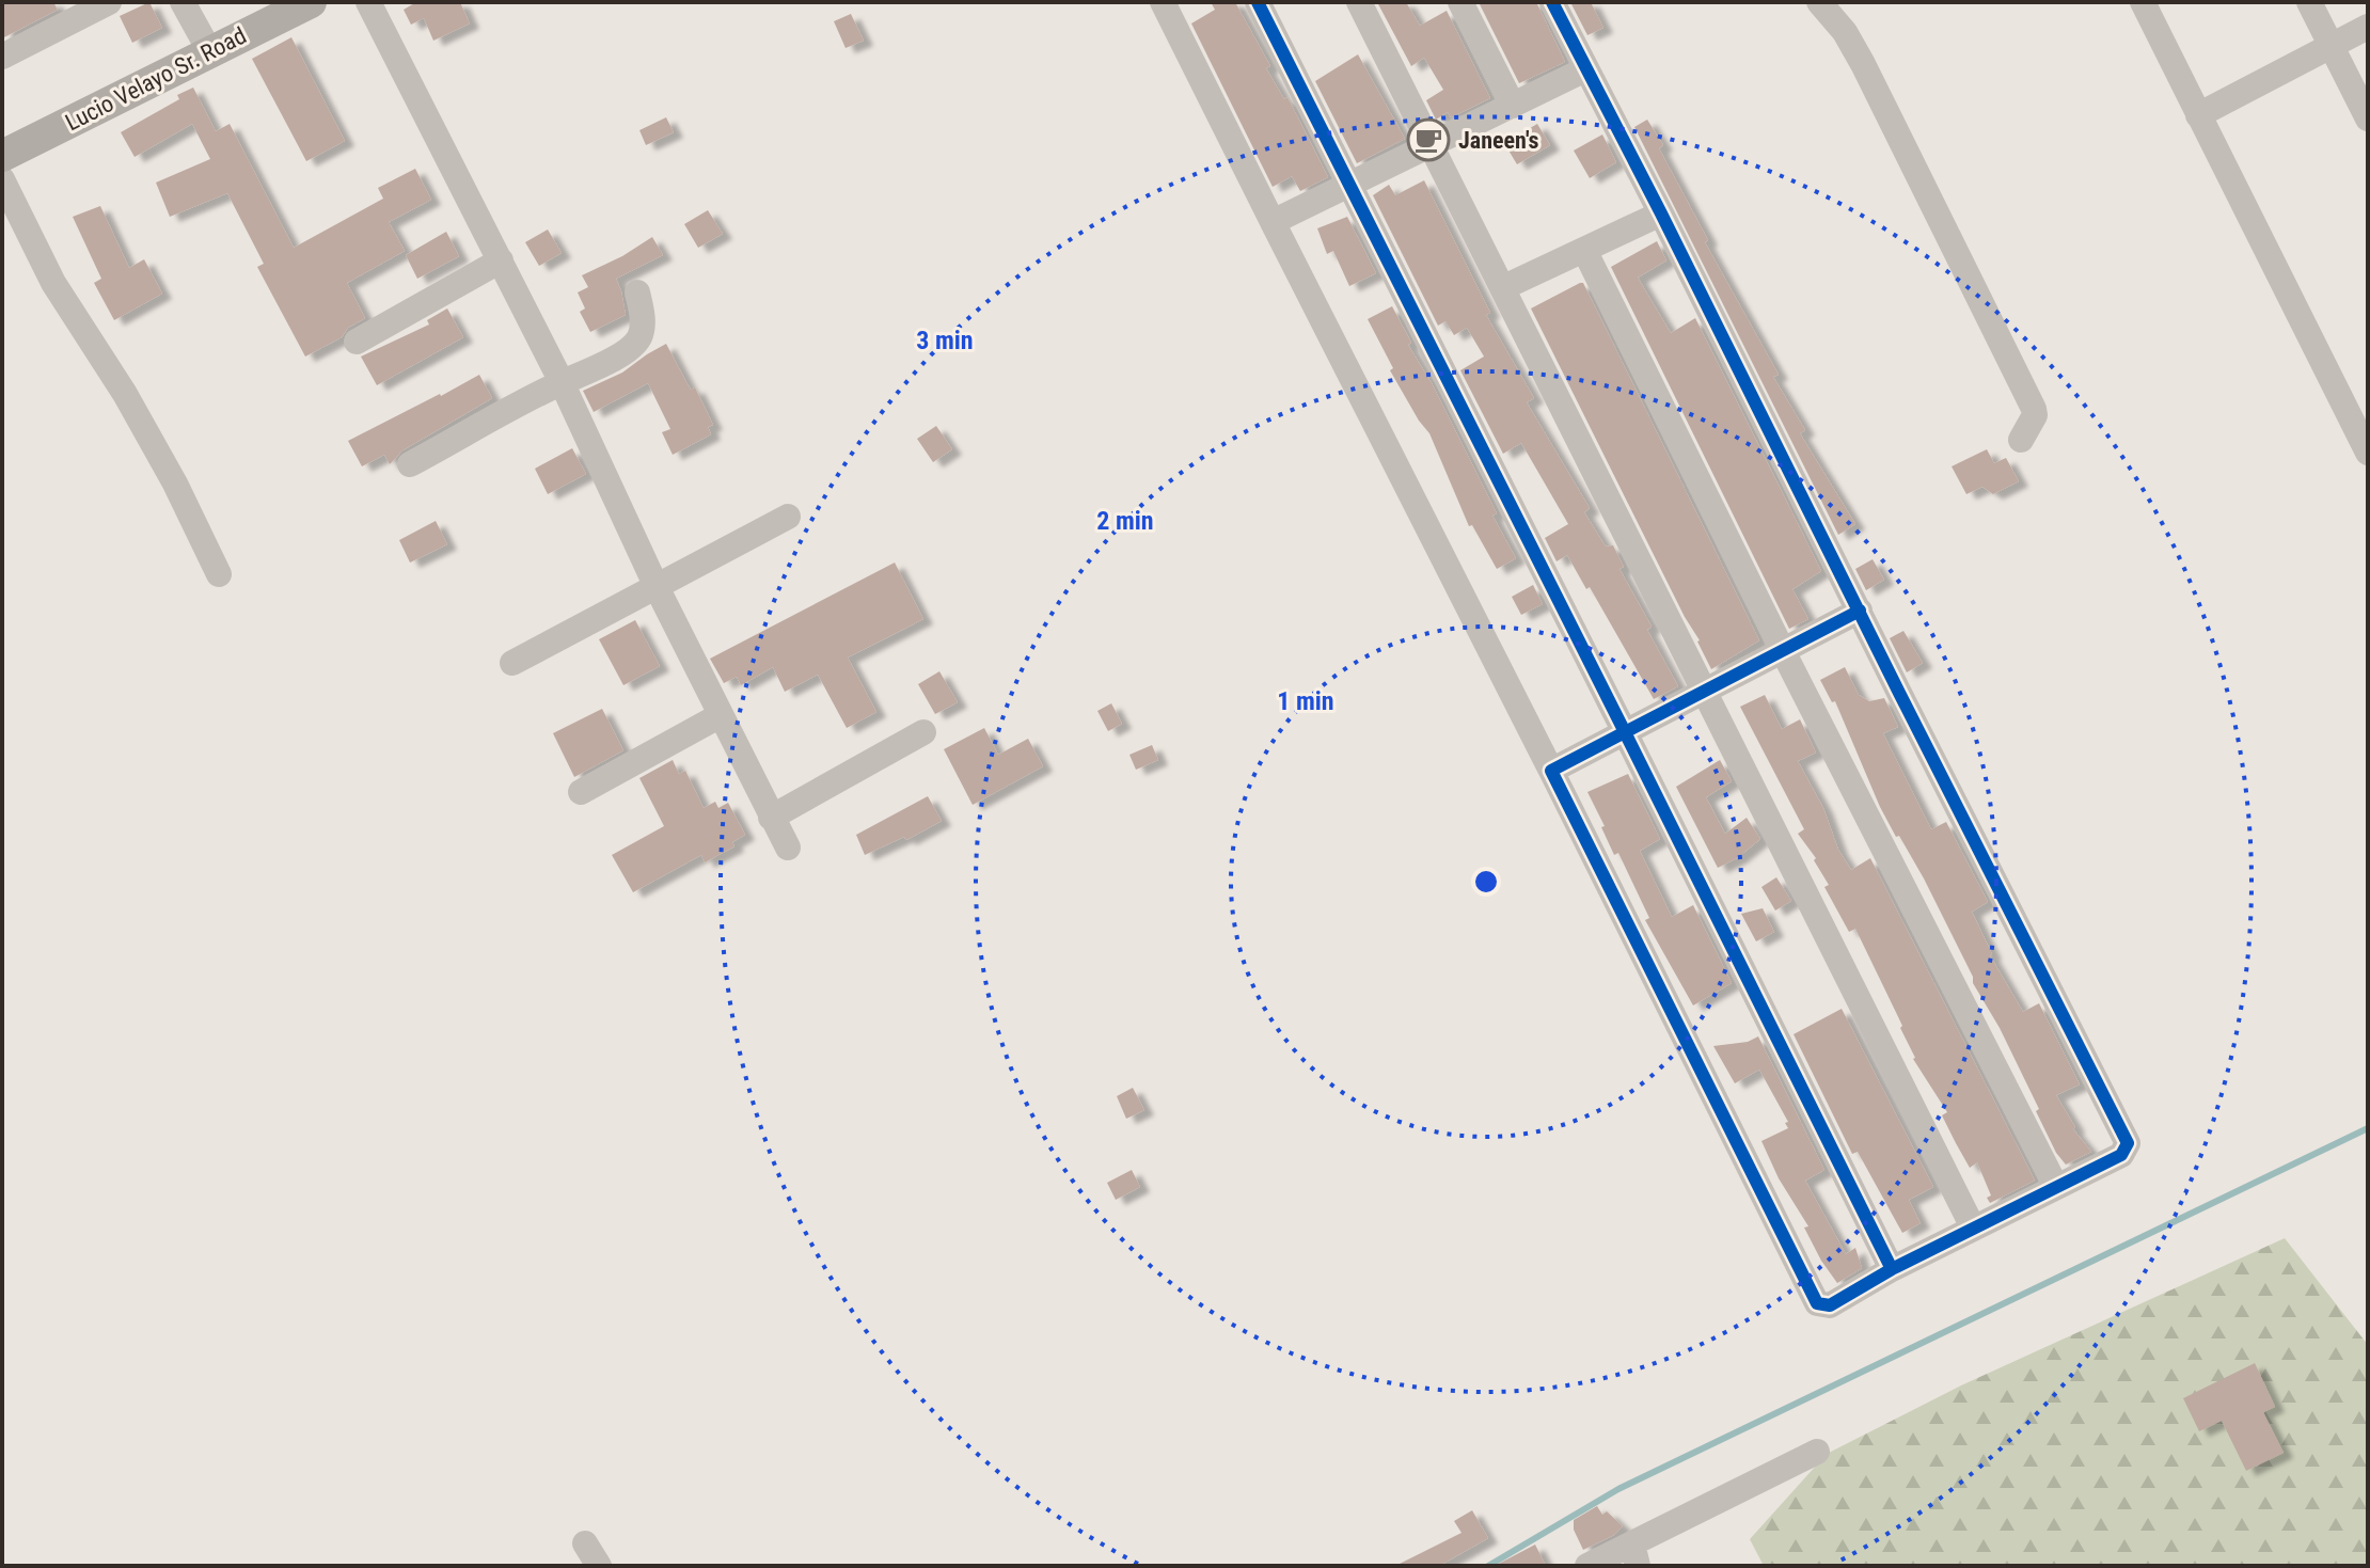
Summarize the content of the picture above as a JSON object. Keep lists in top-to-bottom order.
{
  "streets": {
    "main road": ["Lucio Velayo Sr. Road"]
  },
  "places": {
    "cafe": ["Janeen's"]
  },
  "rings": ["3 min", "2 min", "1 min"]
}
